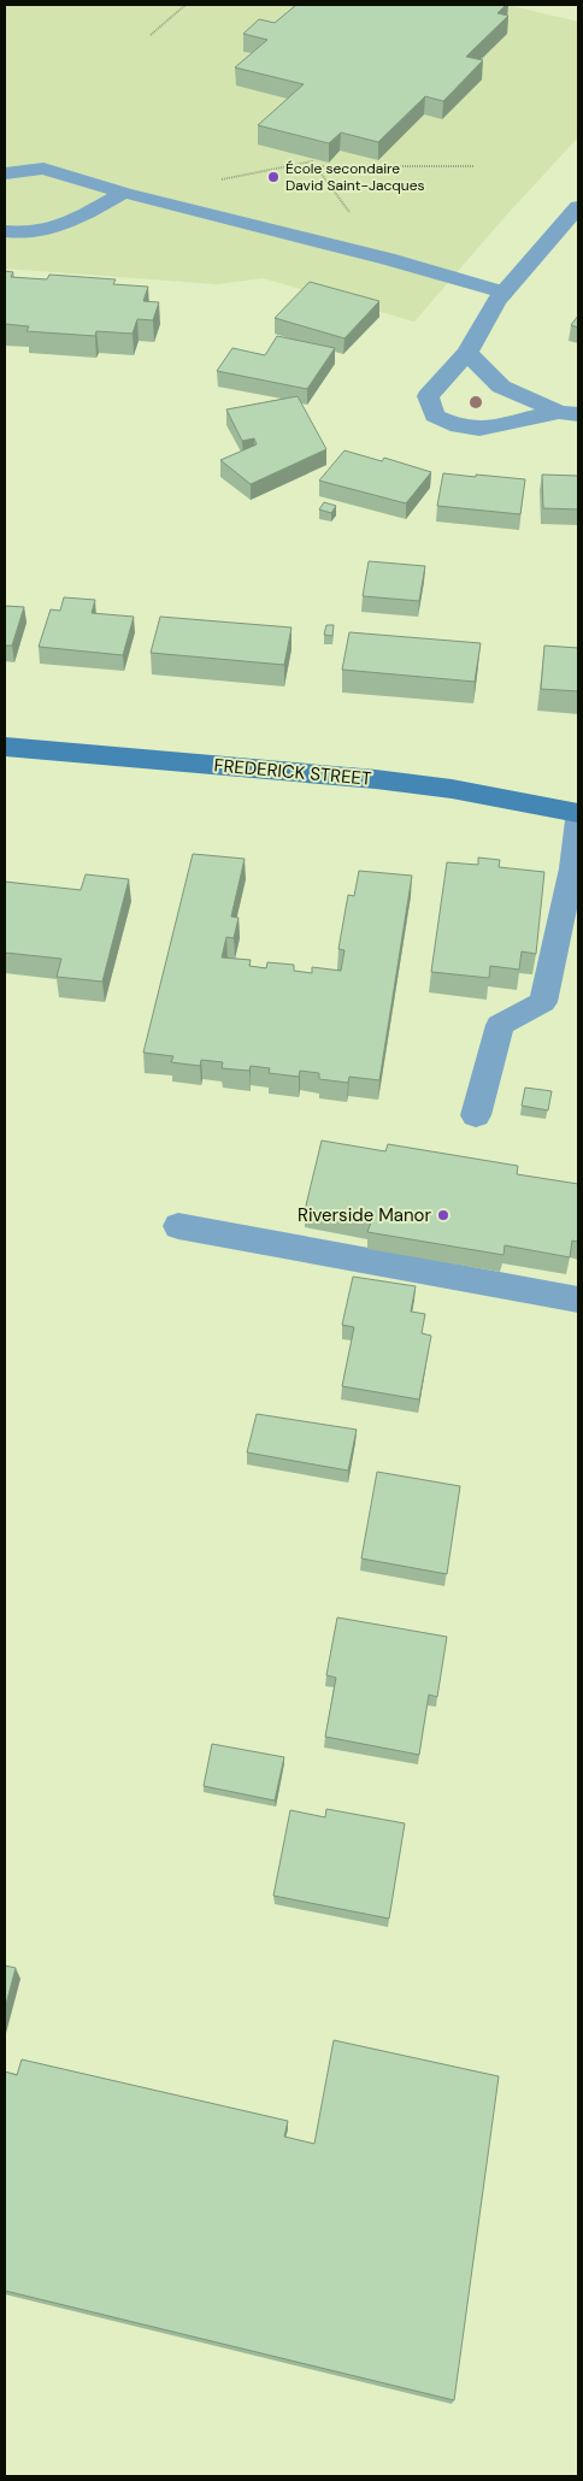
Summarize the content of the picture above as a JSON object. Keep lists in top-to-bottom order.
{
  "streets": {
    "main road": ["FREDERICK STREET"]
  },
  "places": ["École secondaire David Saint-Jacques", "Riverside Manor"]
}
